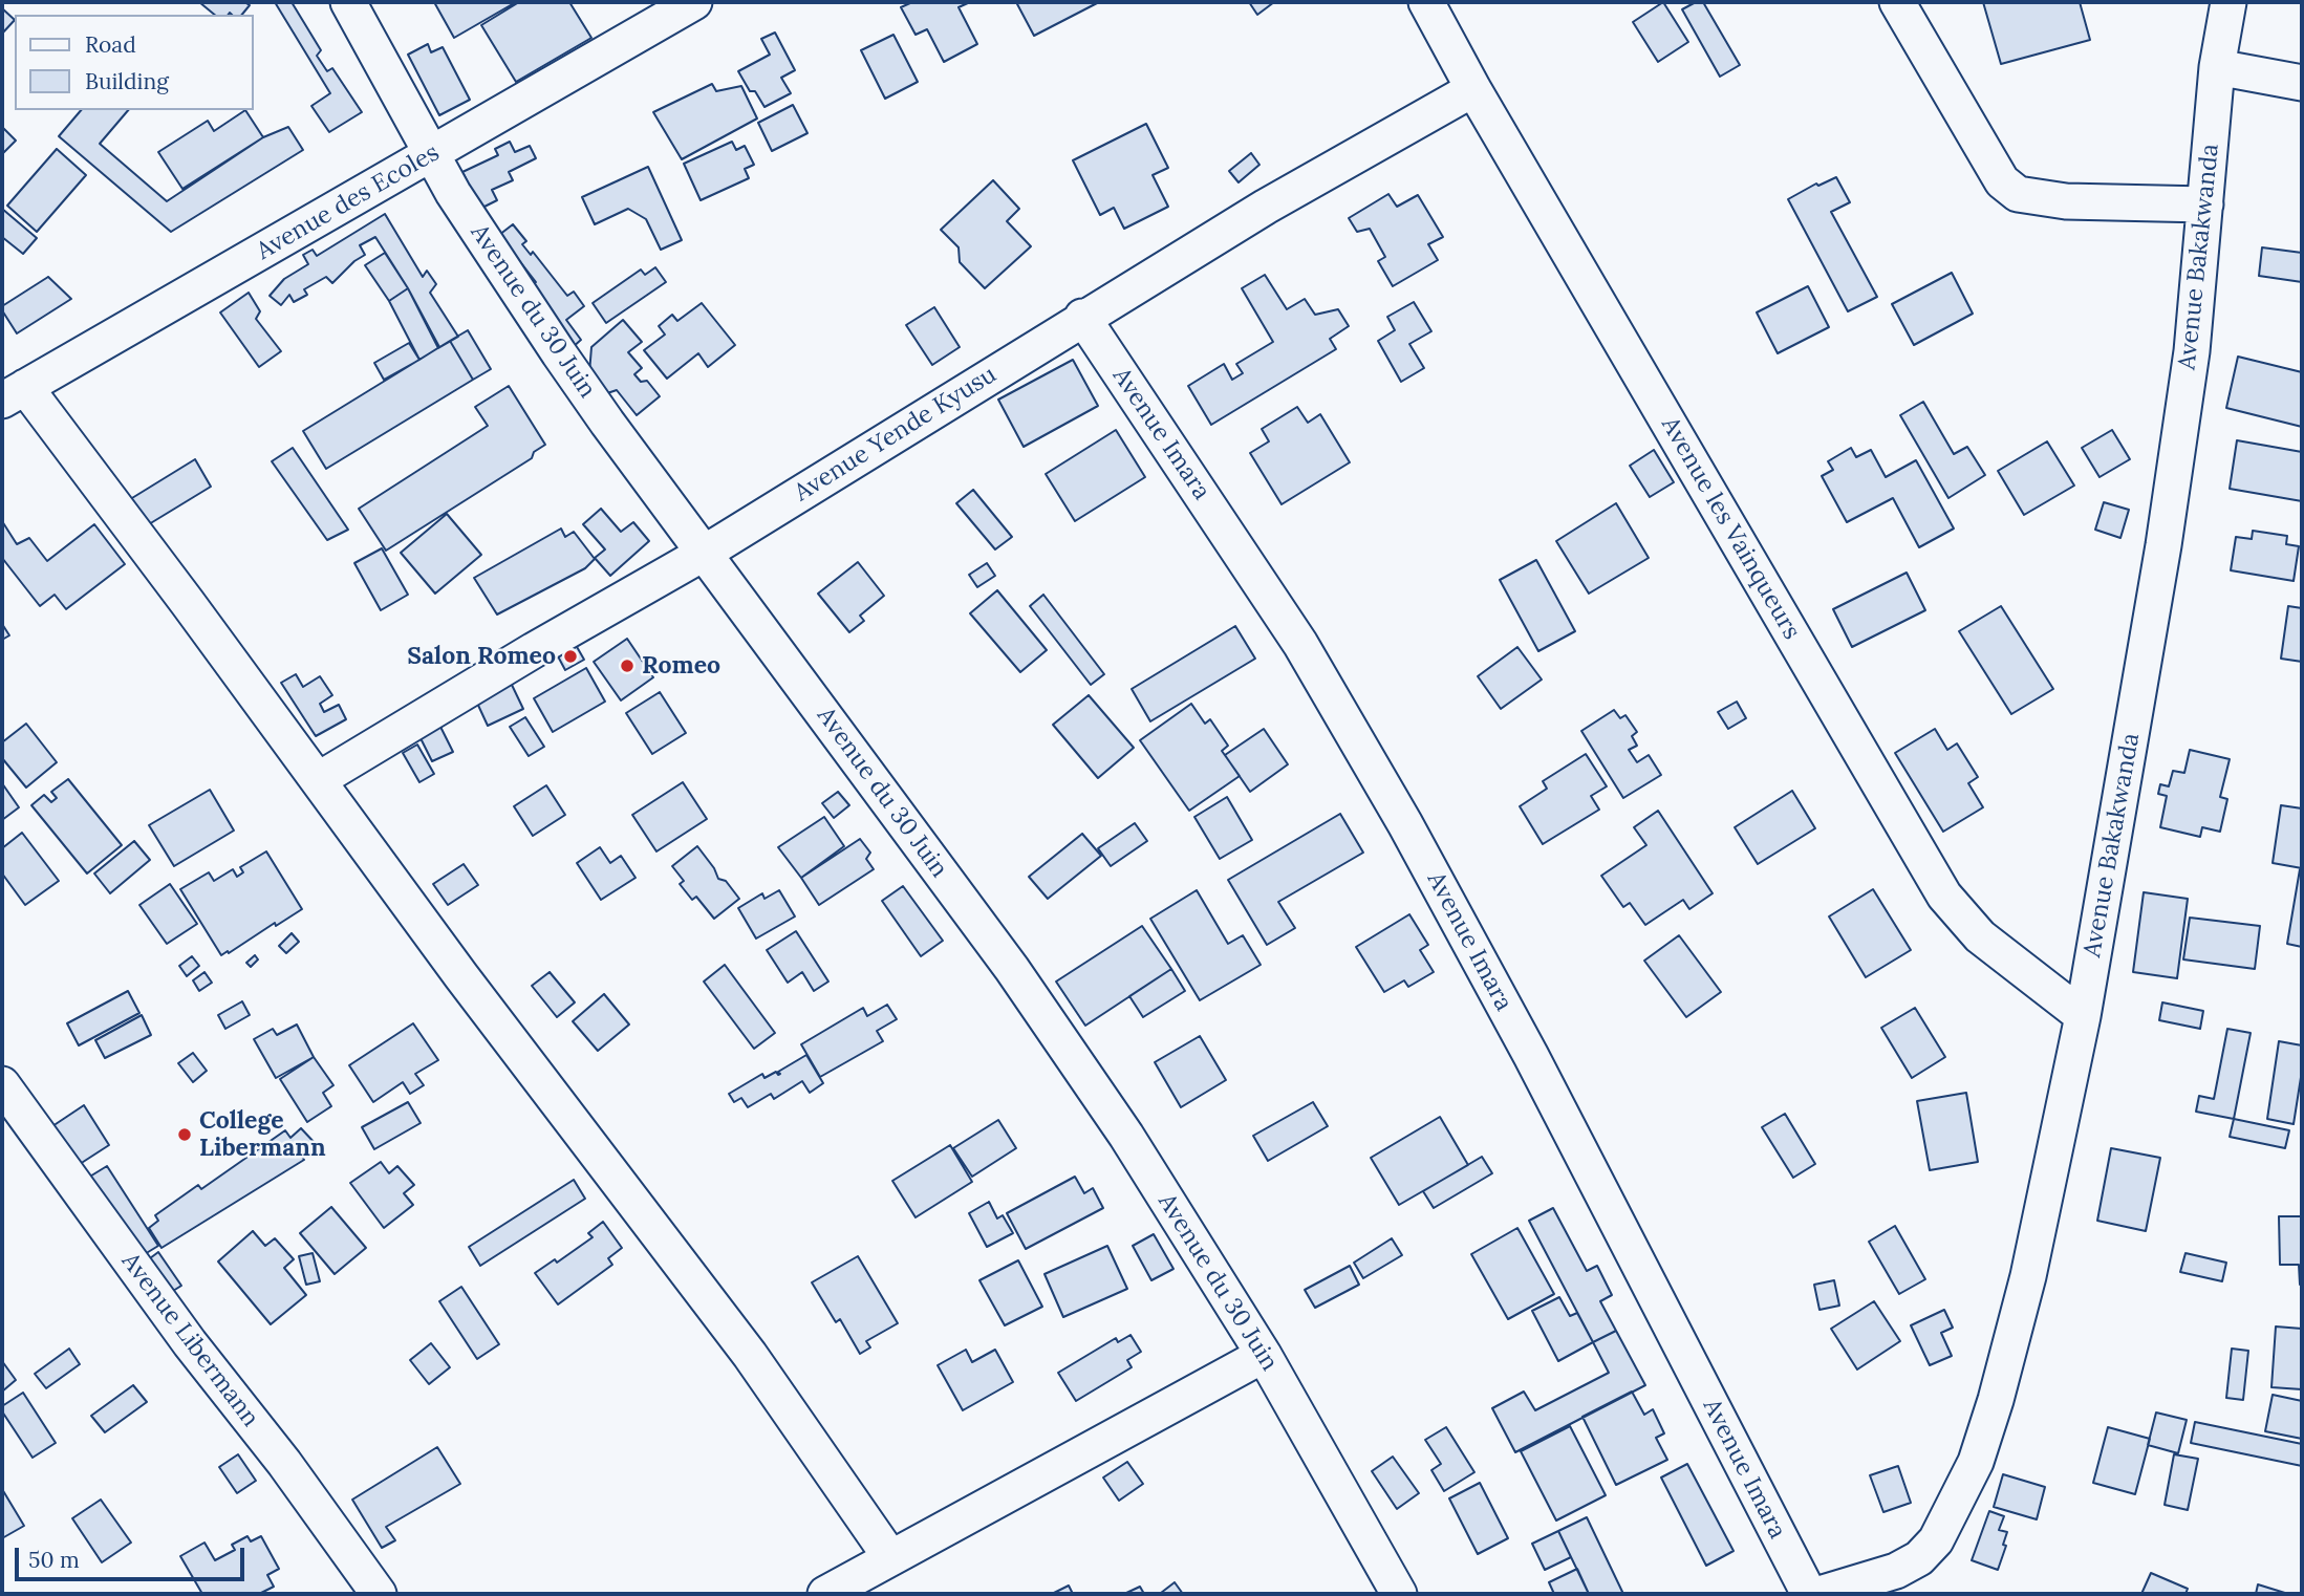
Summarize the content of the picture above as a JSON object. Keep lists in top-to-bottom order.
{
  "streets": {
    "street": [
      "Avenue des Ecoles",
      "Avenue Bakakwanda",
      "Avenue du 30 Juin",
      "Avenue Yende Kyusu",
      "Avenue Imara",
      "Avenue les Vainqueurs",
      "Avenue Libermann"
    ]
  },
  "crossings": [
    ["Avenue des Ecoles", "Avenue du 30 Juin"],
    ["Avenue Bakakwanda", "Avenue les Vainqueurs"],
    ["Avenue du 30 Juin", "Avenue Yende Kyusu"],
    ["Avenue Yende Kyusu", "Avenue Imara"],
    ["Avenue Yende Kyusu", "Avenue les Vainqueurs"]
  ],
  "places": ["Salon Romeo", "Romeo", "College Libermann"],
  "legend": ["Road", "Building"],
  "scale_bar": "50 m"
}
